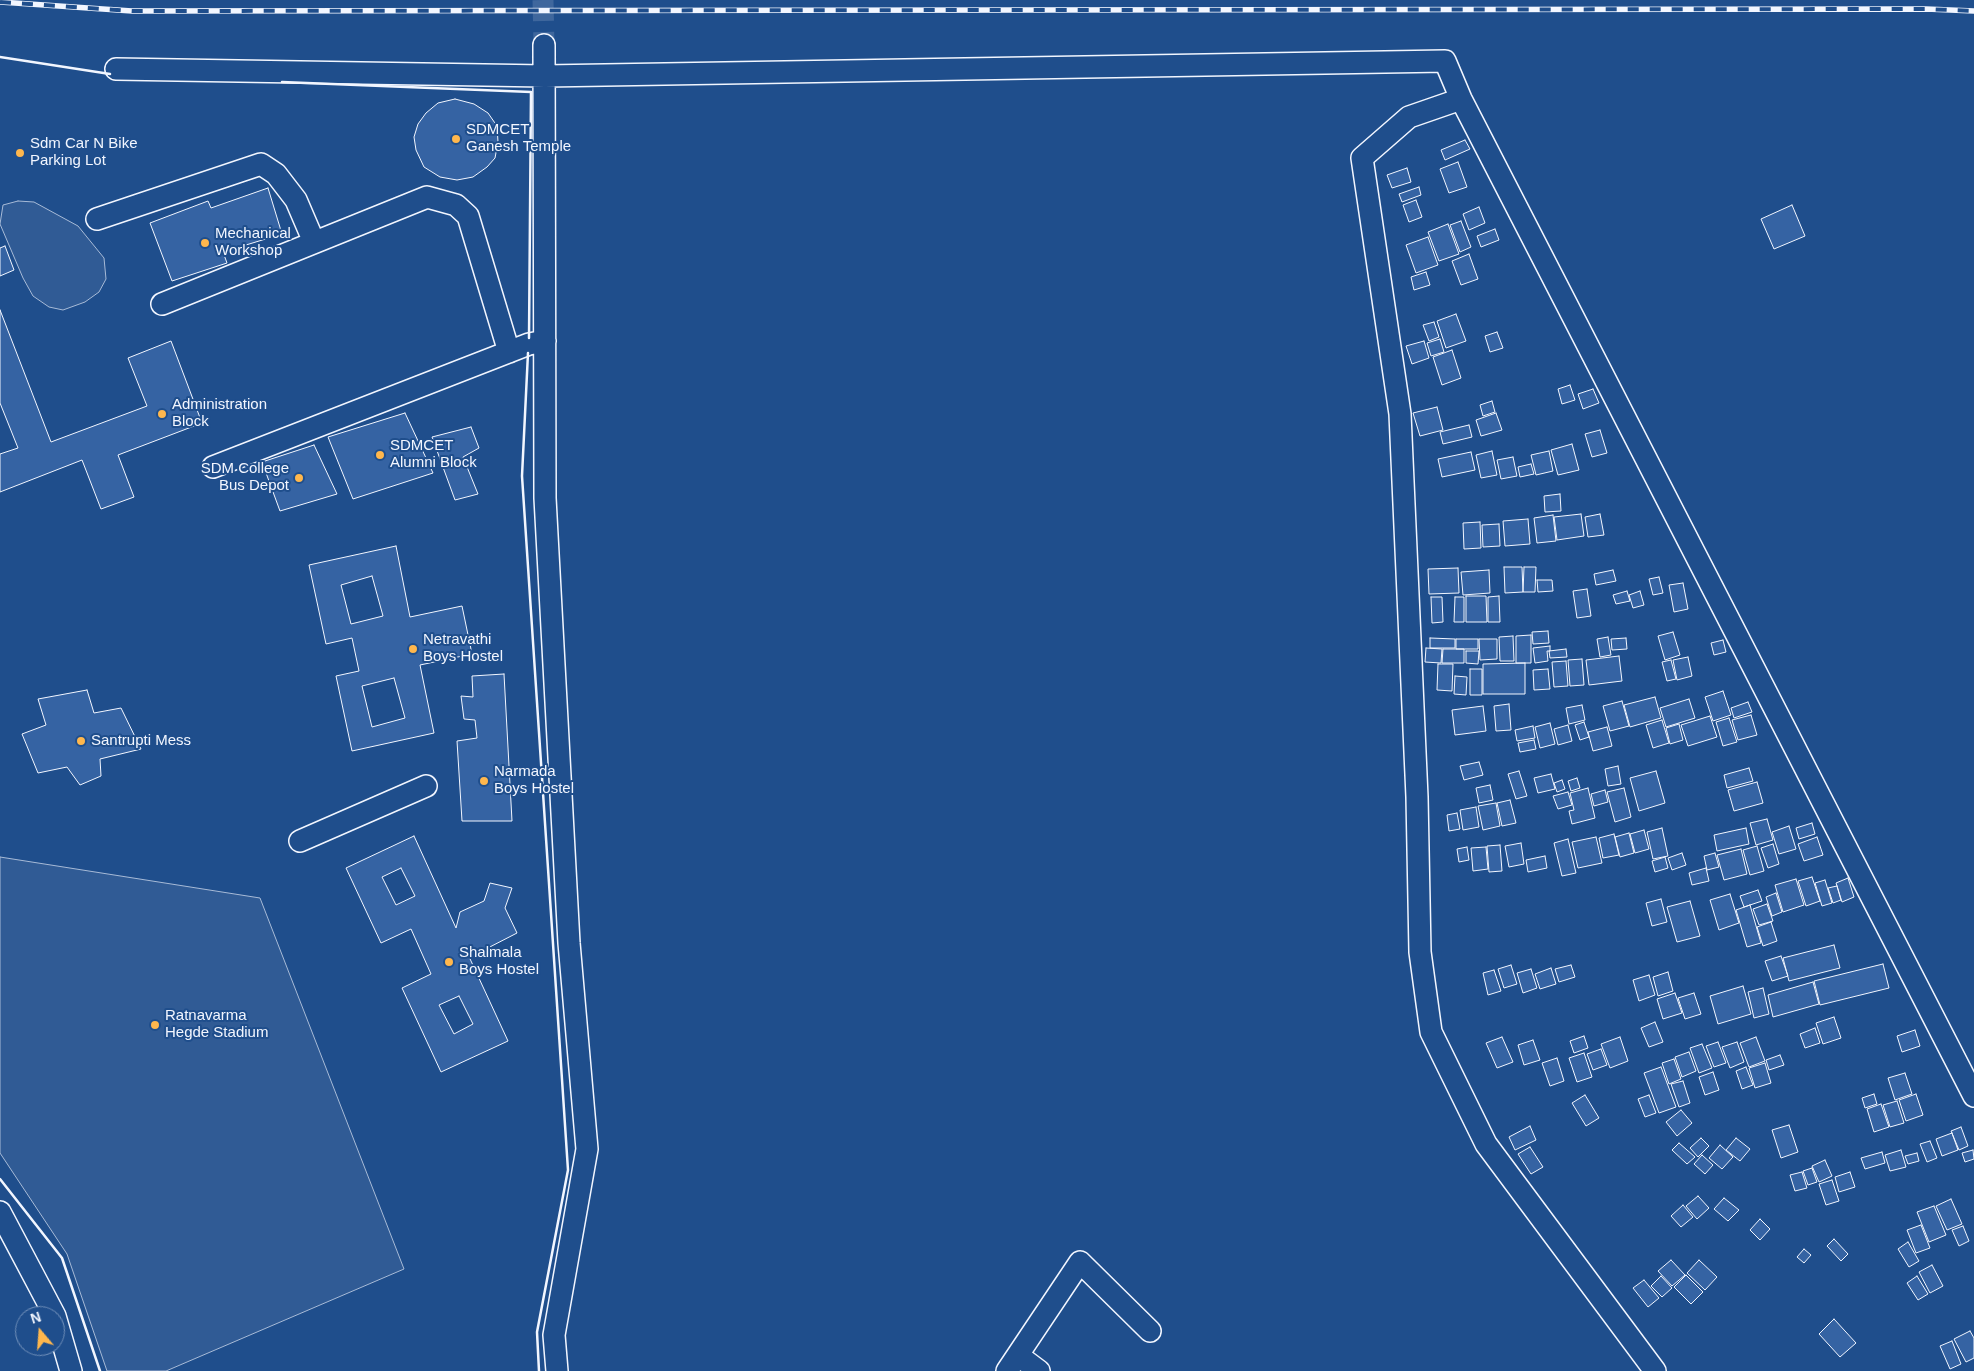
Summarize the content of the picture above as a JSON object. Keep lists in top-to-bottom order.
{
  "places": [
    "SDMCET Ganesh Temple",
    "Sdm Car N Bike Parking Lot",
    "Mechanical Workshop",
    "Administration Block",
    "SDMCET Alumni Block",
    "SDM College Bus Depot",
    "Netravathi Boys Hostel",
    "Santrupti Mess",
    "Narmada Boys Hostel",
    "Shalmala Boys Hostel",
    "Ratnavarma Hegde Stadium"
  ],
  "north": "top"
}
